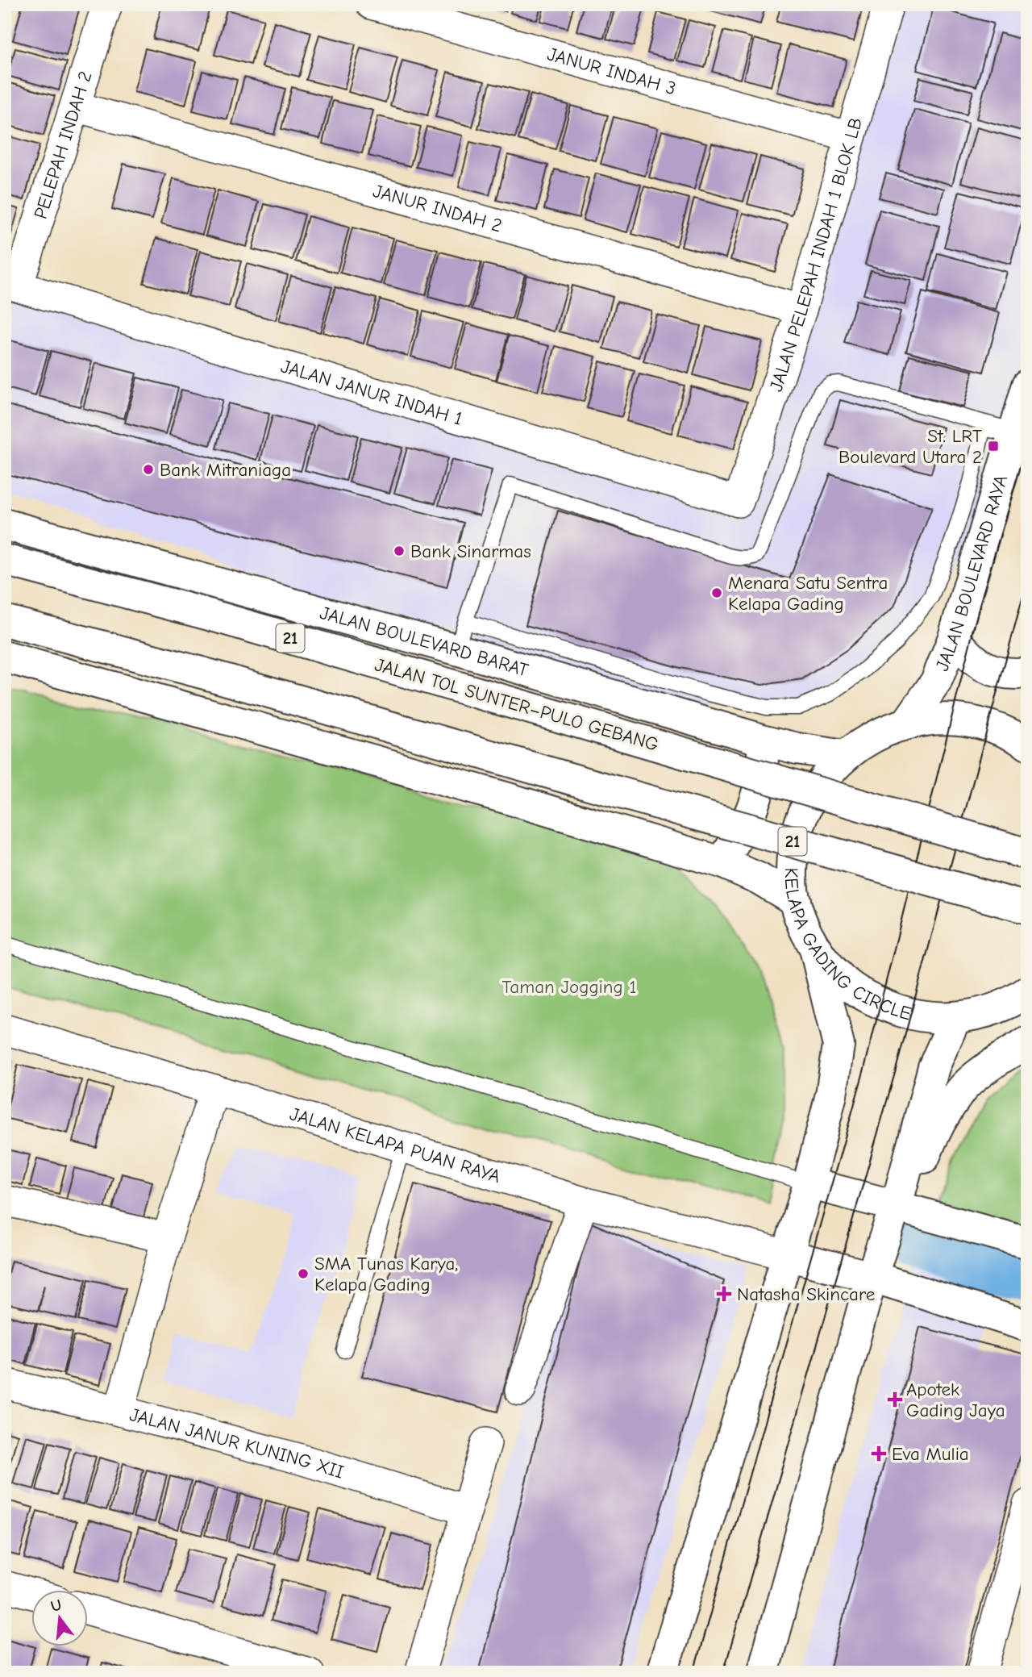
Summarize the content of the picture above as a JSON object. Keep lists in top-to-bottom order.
{
  "streets": {
    "main road": [
      "JALAN BOULEVARD RAYA",
      "21",
      "JALAN BOULEVARD BARAT",
      "JALAN TOL SUNTER–PULO GEBANG",
      "KELAPA GADING CIRCLE"
    ],
    "street": [
      "JANUR INDAH 3",
      "PELEPAH INDAH 2",
      "JANUR INDAH 2",
      "JALAN PELEPAH INDAH 1 BLOK LB",
      "JALAN JANUR INDAH 1",
      "JALAN KELAPA PUAN RAYA",
      "JALAN JANUR KUNING XII"
    ]
  },
  "crossings": [
    ["JANUR INDAH 3", "JALAN PELEPAH INDAH 1 BLOK LB"],
    ["PELEPAH INDAH 2", "JANUR INDAH 2"],
    ["PELEPAH INDAH 2", "JALAN JANUR INDAH 1"],
    ["JANUR INDAH 2", "JALAN PELEPAH INDAH 1 BLOK LB"],
    ["JALAN PELEPAH INDAH 1 BLOK LB", "JALAN JANUR INDAH 1"],
    ["JALAN BOULEVARD RAYA", "KELAPA GADING CIRCLE"],
    ["JALAN BOULEVARD BARAT", "KELAPA GADING CIRCLE"]
  ],
  "parks": ["Taman Jogging 1"],
  "places": {
    "transit": ["St. LRT Boulevard Utara 2"],
    "other": [
      "Bank Mitraniaga",
      "Bank Sinarmas",
      "Menara Satu Sentra Kelapa Gading",
      "SMA Tunas Karya, Kelapa Gading"
    ],
    "health": ["Natasha Skincare", "Apotek Gading Jaya", "Eva Mulia"]
  },
  "north": "top"
}
